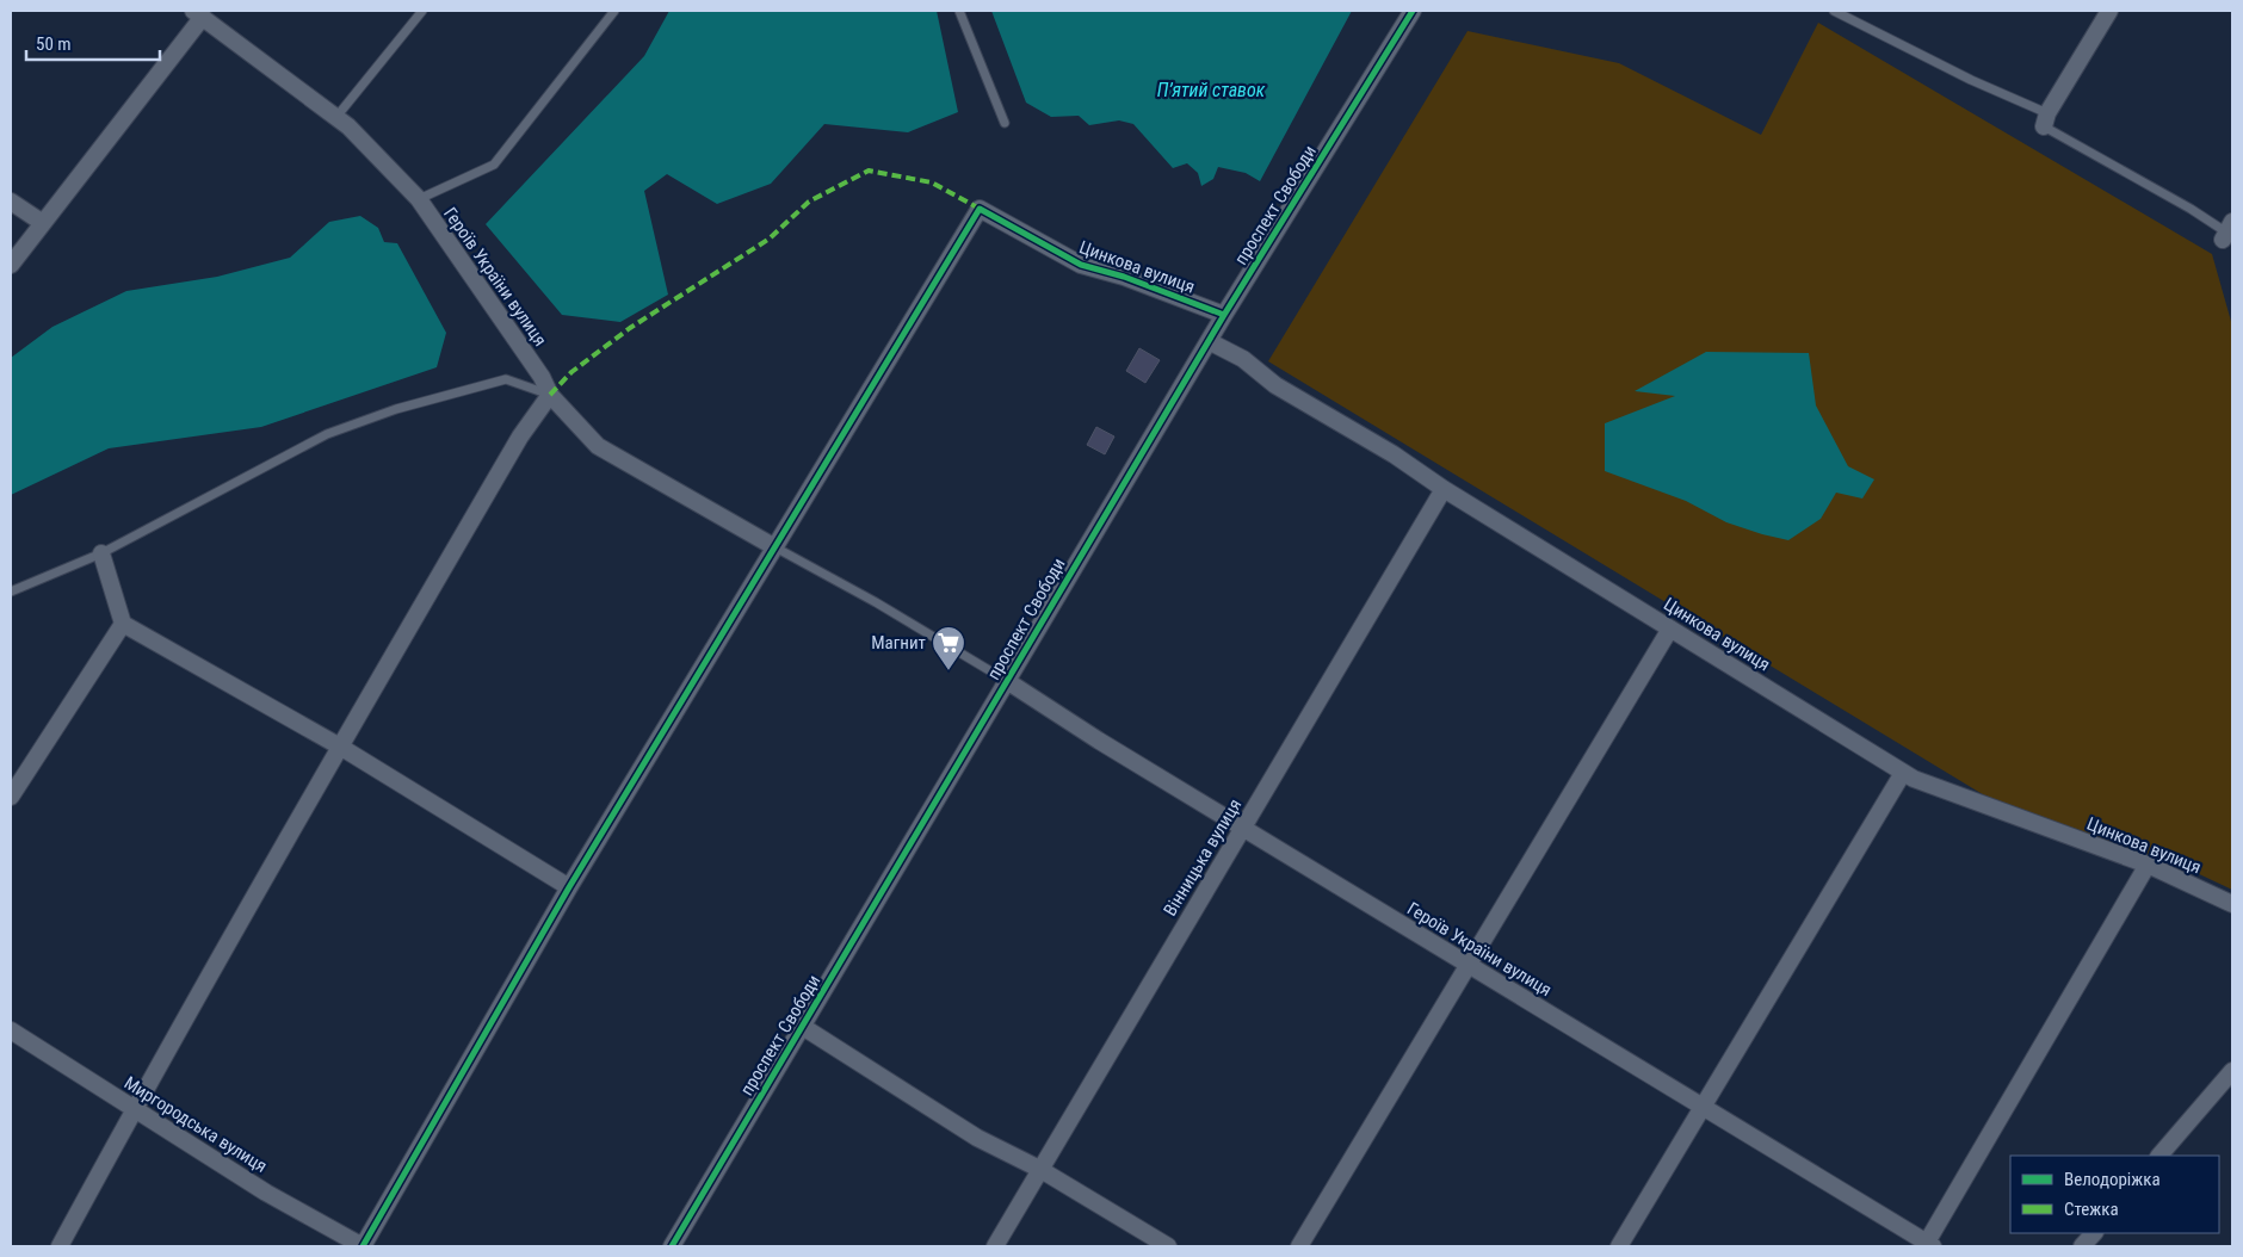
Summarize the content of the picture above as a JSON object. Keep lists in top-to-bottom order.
{
  "streets": {
    "street": [
      "проспект Свободи",
      "Цинкова вулиця",
      "Героїв України вулиця",
      "Вінницька вулиця",
      "Миргородська вулиця"
    ]
  },
  "crossings": [
    ["проспект Свободи", "Цинкова вулиця"],
    ["проспект Свободи", "Героїв України вулиця"],
    ["Цинкова вулиця", "Героїв України вулиця"],
    ["Цинкова вулиця", "Вінницька вулиця"],
    ["Героїв України вулиця", "Вінницька вулиця"]
  ],
  "water": ["П’ятий ставок"],
  "places": {
    "supermarket": ["Магнит"]
  },
  "legend": ["Велодоріжка", "Стежка"],
  "scale_bar": "50 m"
}
